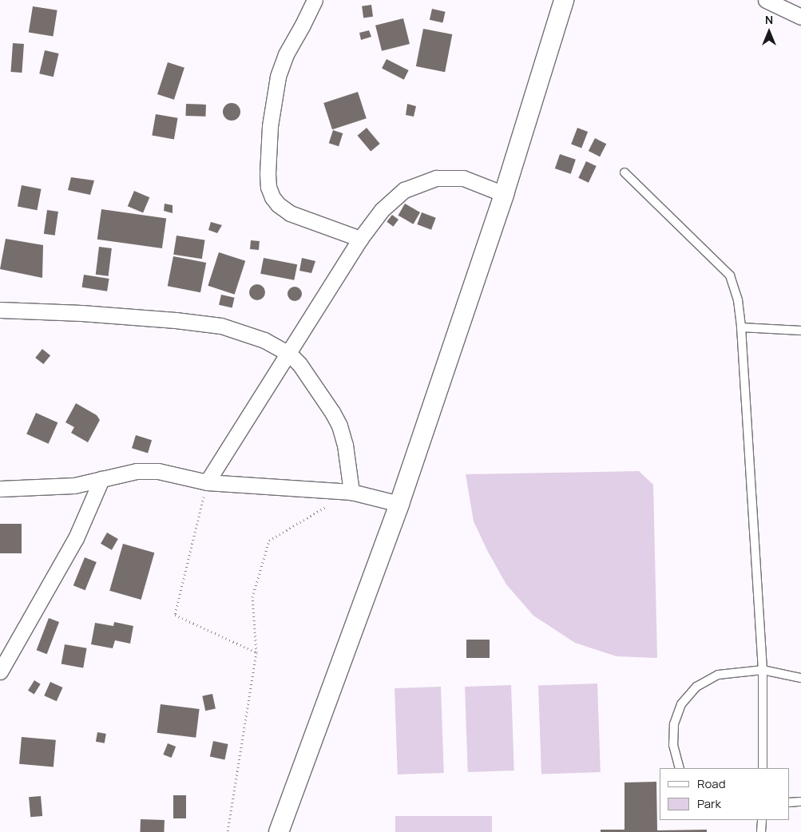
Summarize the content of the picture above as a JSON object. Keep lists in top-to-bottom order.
{
  "legend": ["Road", "Park"],
  "north": "top"
}
